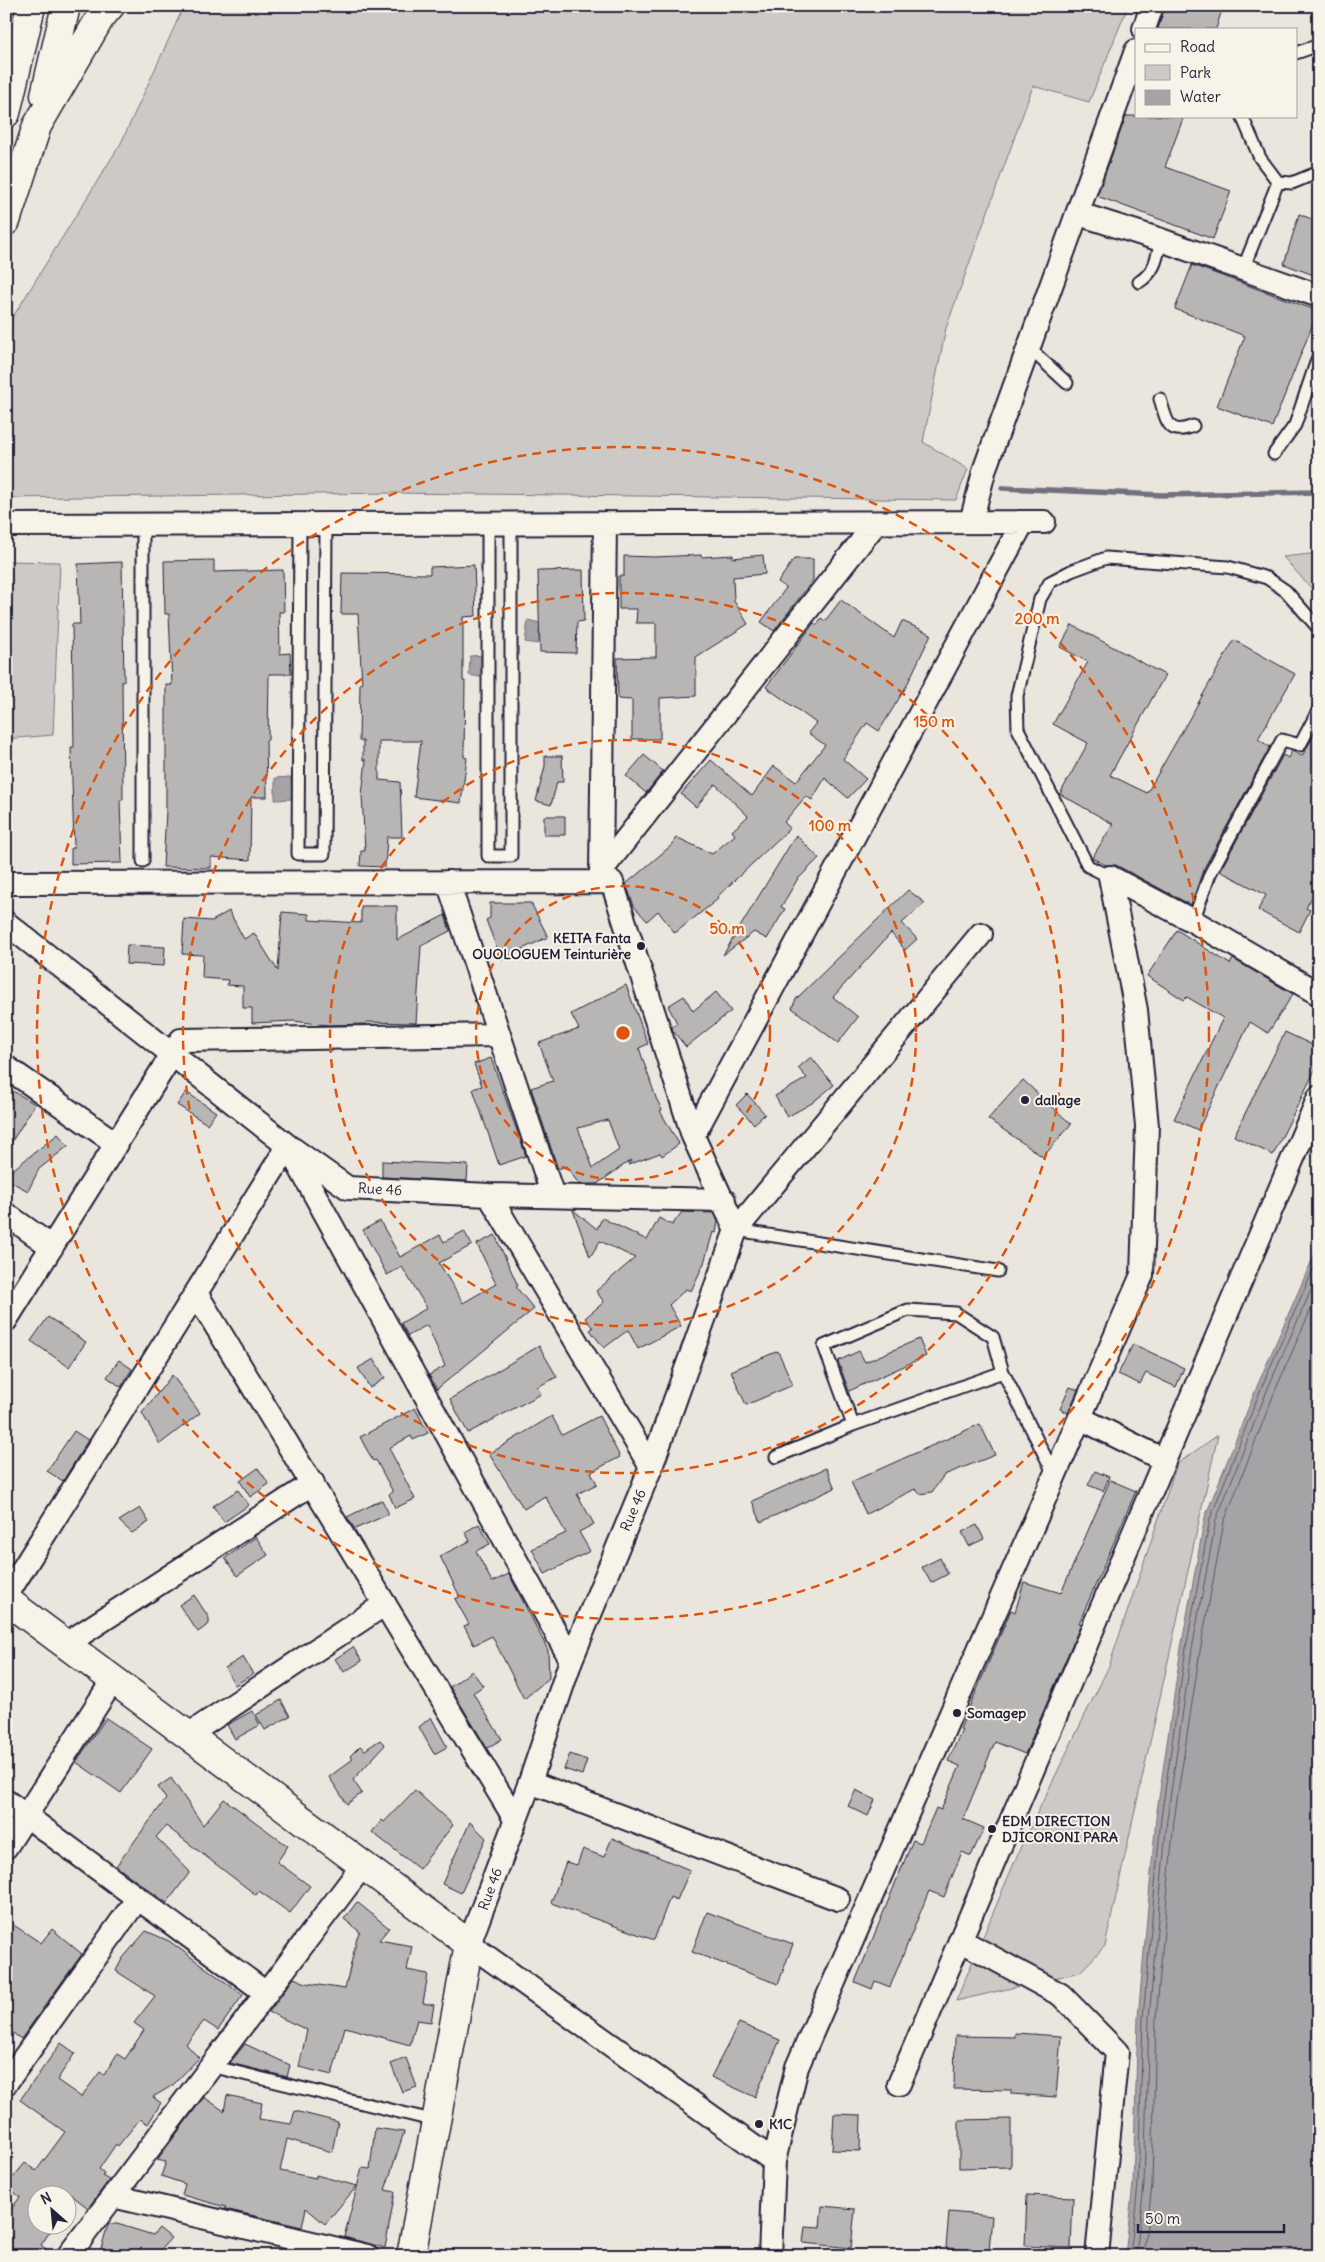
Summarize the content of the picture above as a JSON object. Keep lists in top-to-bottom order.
{
  "streets": {
    "main road": ["Rue 46"]
  },
  "places": [
    "KEITA Fanta OUOLOGUEM Teinturière",
    "dallage",
    "Somagep",
    "EDM DIRECTION DJICORONI PARA",
    "K1C"
  ],
  "legend": ["Road", "Park", "Water"],
  "scale_bar": "50 m",
  "north": "top left",
  "rings": [
    "200 m",
    "150 m",
    "100 m",
    "50 m"
  ]
}
